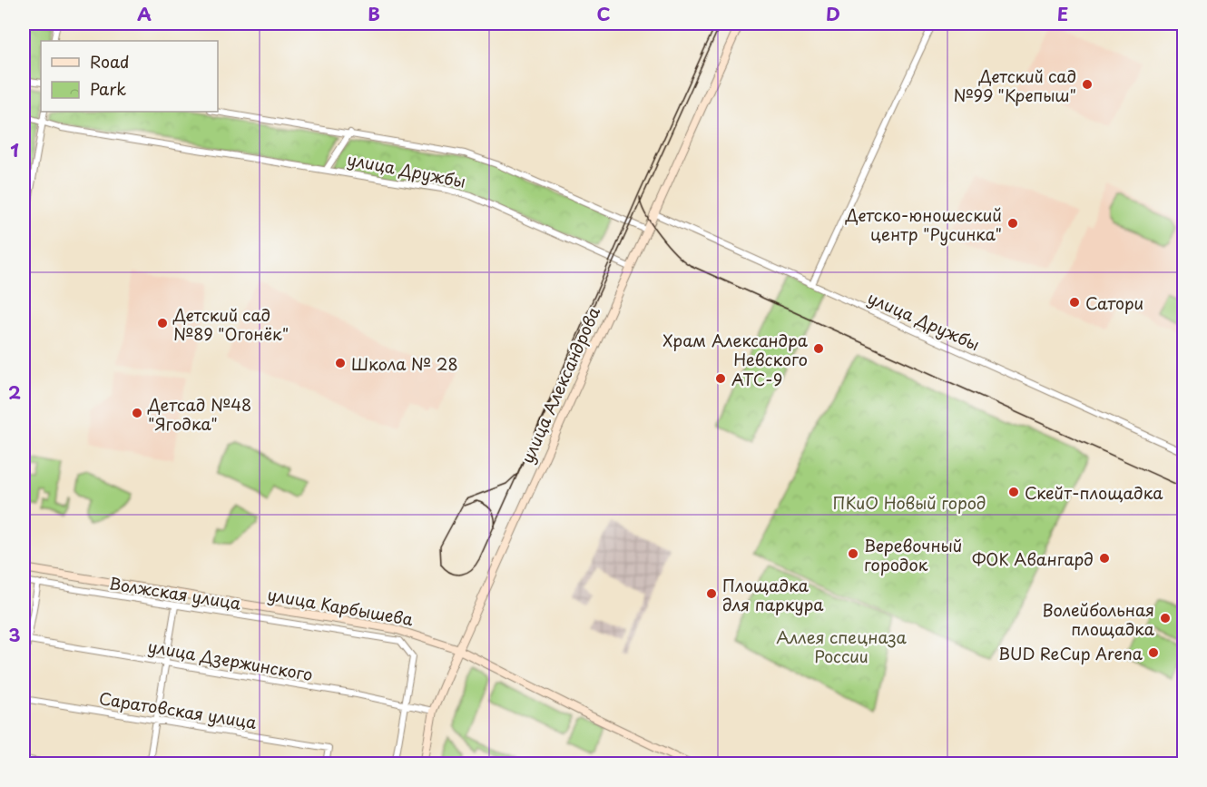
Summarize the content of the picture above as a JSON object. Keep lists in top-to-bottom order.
{
  "streets": {
    "main road": ["улица Александрова", "улица Карбышева"],
    "street": [
      "улица Дружбы",
      "Волжская улица",
      "улица Дзержинского",
      "Саратовская улица"
    ]
  },
  "crossings": [
    ["улица Дружбы", "улица Александрова"],
    ["улица Александрова", "улица Карбышева"],
    ["улица Александрова", "улица Дзержинского"],
    ["Волжская улица", "улица Дзержинского"]
  ],
  "parks": ["ПКиО Новый город", "Аллея спецназа России"],
  "places": [
    "Детский сад №99 \"Крепыш\"",
    "Детско-юношеский центр \"Русинка\"",
    "Сатори",
    "Детский сад №89 \"Огонёк\"",
    "Храм Александра Невского",
    "Школа № 28",
    "АТС-9",
    "Детсад №48 \"Ягодка\"",
    "Скейт-площадка",
    "Веревочный городок",
    "ФОК Авангард",
    "Площадка для паркура",
    "Волейбольная площадка",
    "BUD ReCup Arena"
  ],
  "legend": ["Road", "Park"],
  "grid": {
    "columns": [
      "A",
      "B",
      "C",
      "D",
      "E"
    ],
    "rows": ["1", "2", "3"]
  }
}
